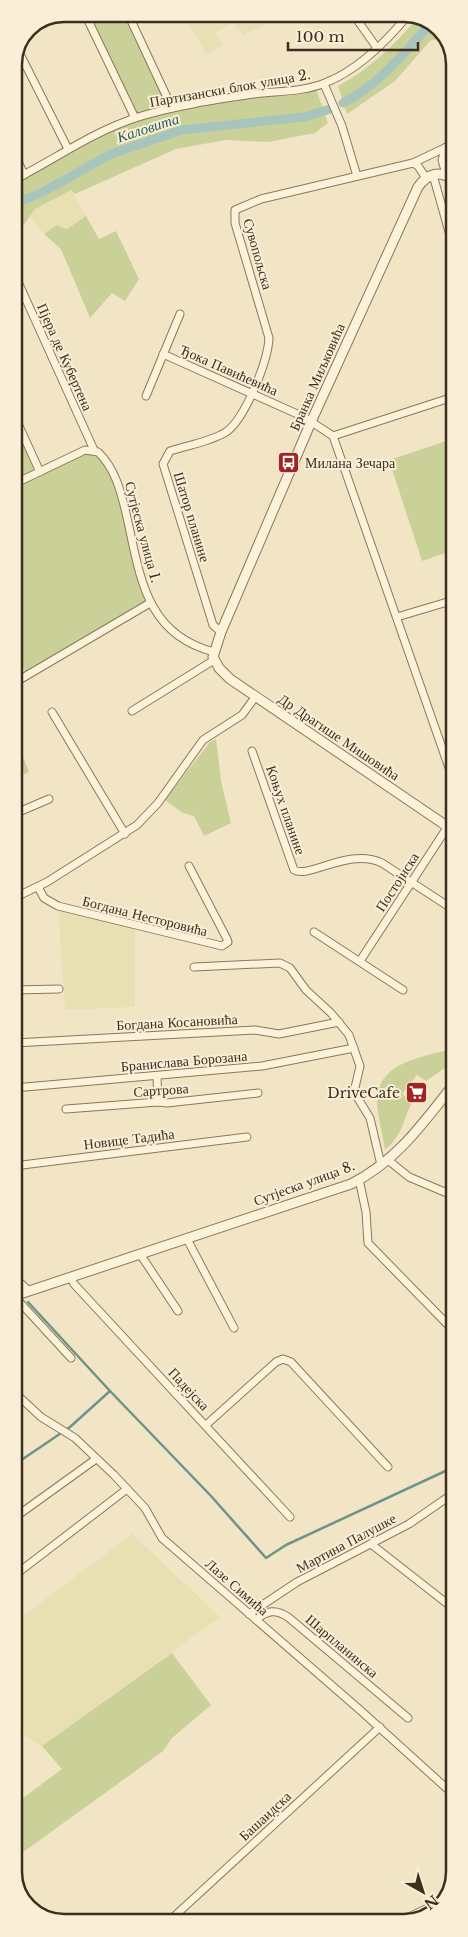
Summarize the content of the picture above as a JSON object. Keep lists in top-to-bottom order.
{
  "streets": {
    "street": [
      "Партизански блок улица 2.",
      "Сувопољска",
      "Пјера де Кубертена",
      "Ђока Павићевића",
      "Бранка Миљковића",
      "Шатор планине",
      "Сутјеска улица 1.",
      "Др Драгише Мишовића",
      "Коњух планине",
      "Постојнска",
      "Богдана Несторовића",
      "Богдана Косановића",
      "Бранислава Борозана",
      "Сартрова",
      "Новице Тадића",
      "Сутјеска улица 8.",
      "Падејска",
      "Мартина Палушке",
      "Лазе Симића",
      "Шарпланинска",
      "Башаидска"
    ]
  },
  "crossings": [
    ["Сувопољска", "Ђока Павићевића"],
    ["Сувопољска", "Шатор планине"],
    ["Пјера де Кубертена", "Сутјеска улица 1."],
    ["Ђока Павићевића", "Бранка Миљковића"],
    ["Ђока Павићевића", "Шатор планине"],
    ["Бранка Миљковића", "Шатор планине"],
    ["Бранка Миљковића", "Сутјеска улица 1."],
    ["Бранка Миљковића", "Др Драгише Мишовића"],
    ["Сутјеска улица 1.", "Др Драгише Мишовића"],
    ["Коњух планине", "Постојнска"],
    ["Сутјеска улица 8.", "Падејска"],
    ["Мартина Палушке", "Лазе Симића"],
    ["Лазе Симића", "Шарпланинска"],
    ["Лазе Симића", "Башаидска"]
  ],
  "water": ["Каловита"],
  "places": {
    "bus stop": ["Милана Зечара"],
    "supermarket": ["DriveCafe"]
  },
  "scale_bar": "100 m",
  "north": "bottom right"
}
